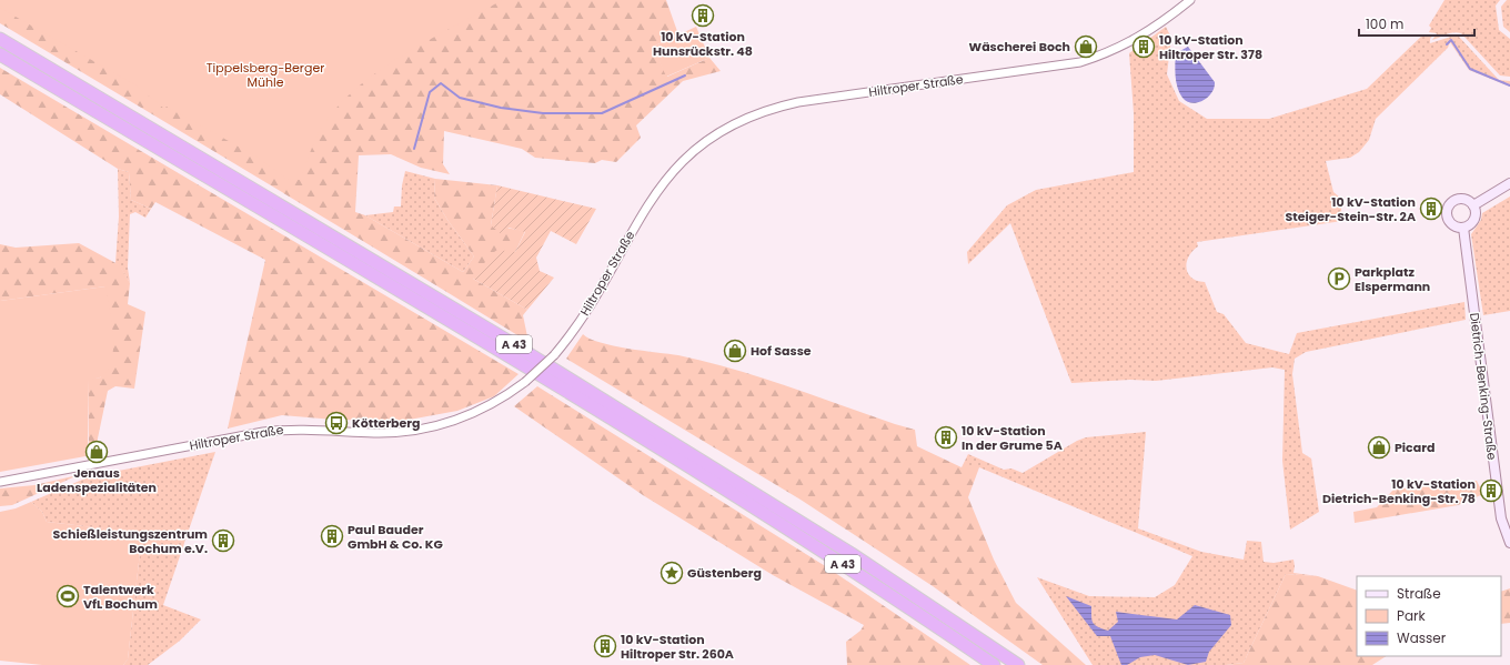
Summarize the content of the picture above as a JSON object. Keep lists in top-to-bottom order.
{
  "streets": {
    "highway": ["A 43"],
    "main road": ["Dietrich-Benking-Straße"],
    "street": ["Hiltroper Straße"]
  },
  "parks": ["Tippelsberg-Berger Mühle"],
  "places": {
    "building": [
      "10 kV-Station Hunsrückstr. 48",
      "10 kV-Station Hiltroper Str. 378",
      "10 kV-Station Steiger-Stein-Str. 2A",
      "10 kV-Station In der Grume 5A",
      "10 kV-Station Dietrich-Benking-Str. 78",
      "Paul Bauder GmbH & Co. KG",
      "Schießleistungszentrum Bochum e.V.",
      "10 kV-Station Hiltroper Str. 260A"
    ],
    "shop": [
      "Wäscherei Boch",
      "Hof Sasse",
      "Picard",
      "Jenaus Ladenspezialitäten"
    ],
    "parking": ["Parkplatz Elspermann"],
    "bus stop": ["Kötterberg"],
    "place": ["Güstenberg"],
    "sports": ["Talentwerk VfL Bochum"]
  },
  "legend": ["Straße", "Park", "Wasser"],
  "scale_bar": "100 m"
}
